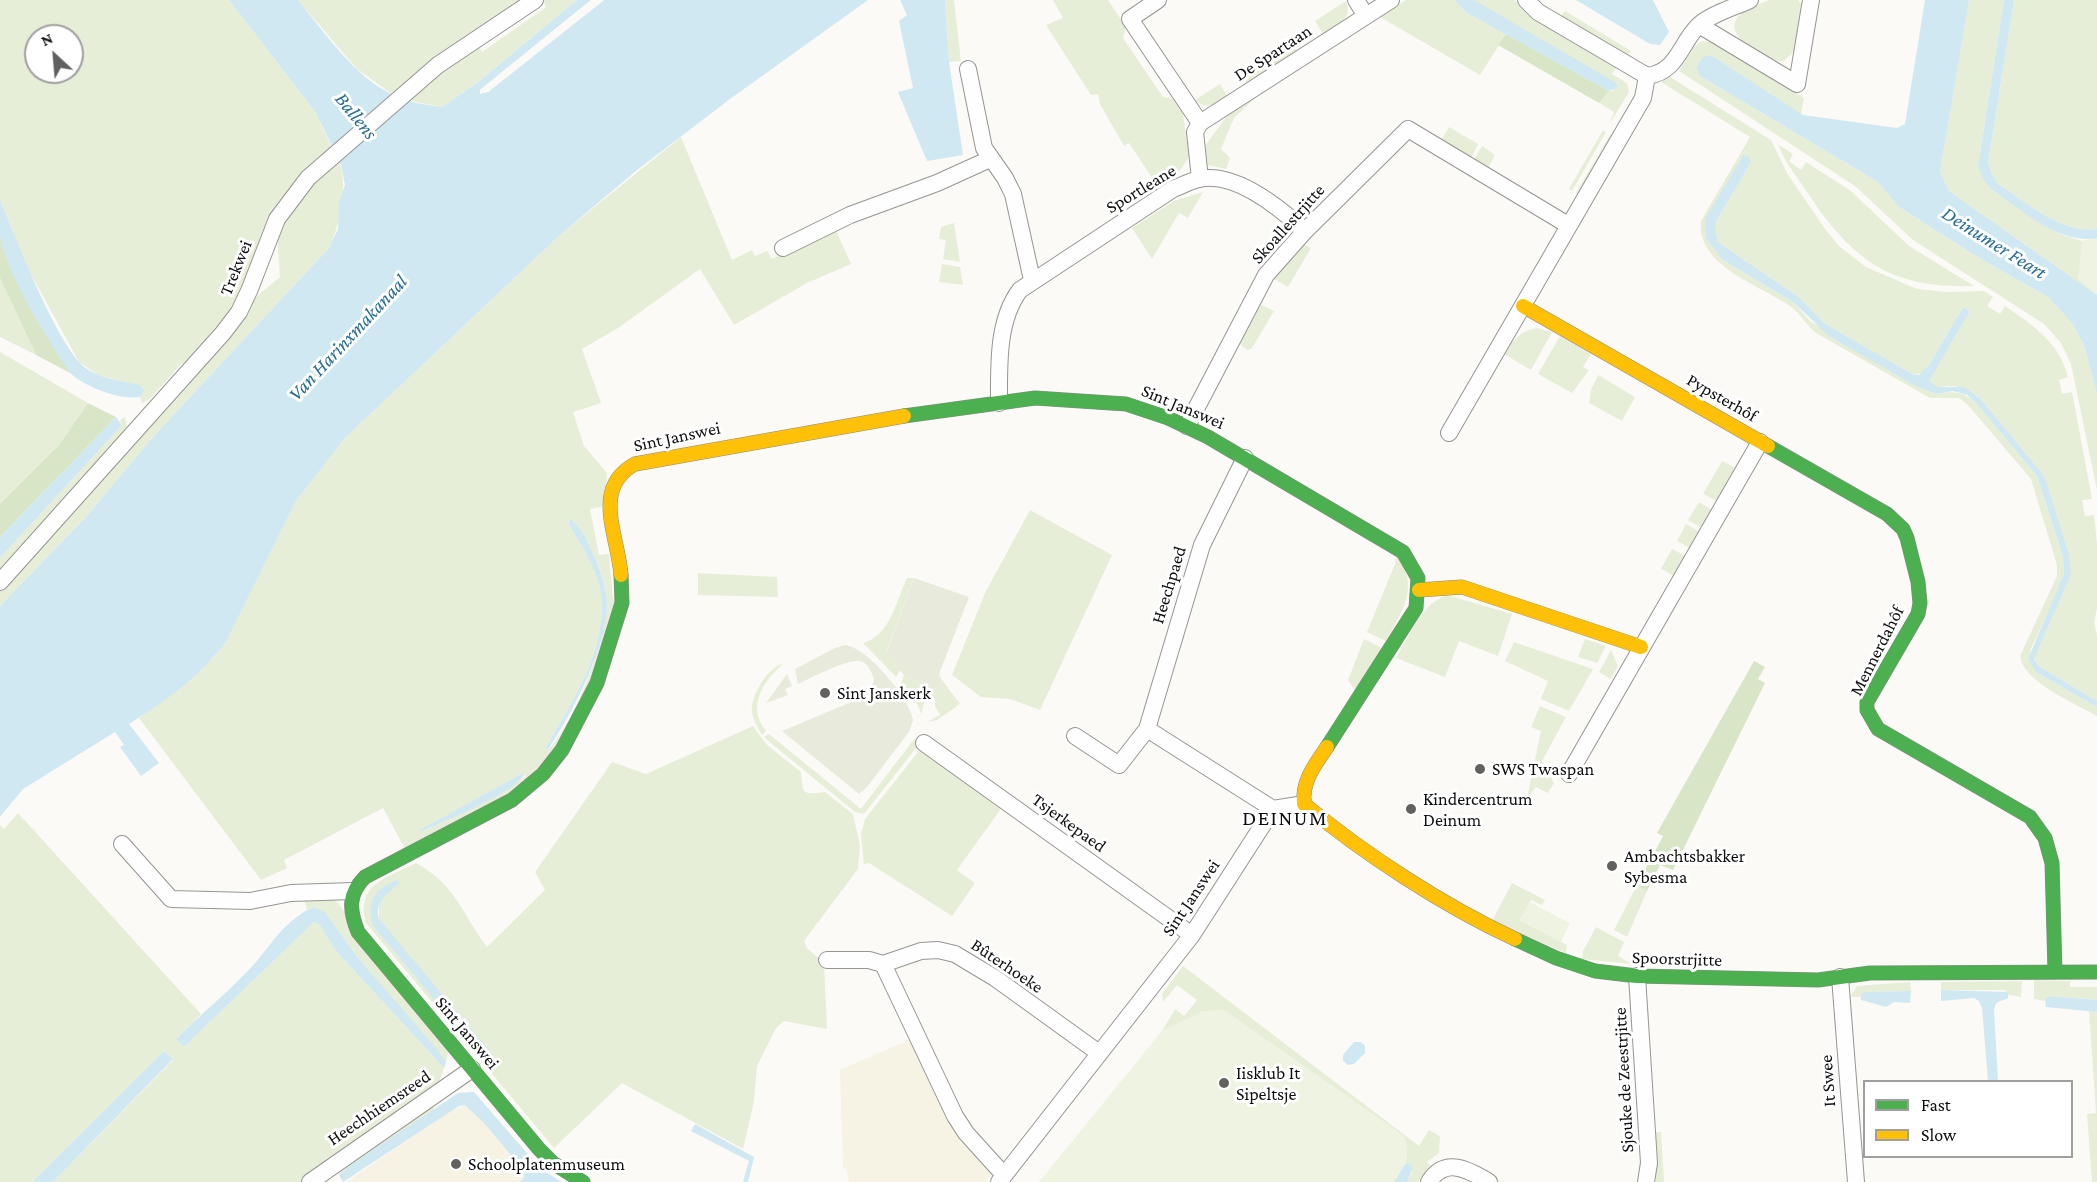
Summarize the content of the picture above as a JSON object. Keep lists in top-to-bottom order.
{
  "streets": {
    "street": [
      "De Spartaan",
      "Sportleane",
      "Skoallestrjitte",
      "Trekwei",
      "Pypsterhôf",
      "Sint Janswei",
      "Heechpaed",
      "Mennerdahôf",
      "Tsjerkepaed",
      "Spoorstrjitte",
      "Bûterhoeke",
      "Sjouke de Zeestrjitte",
      "It Swee",
      "Heechhiemsreed"
    ]
  },
  "crossings": [
    ["Sportleane", "Skoallestrjitte"],
    ["Sportleane", "Sint Janswei"],
    ["Skoallestrjitte", "Sint Janswei"],
    ["Pypsterhôf", "Mennerdahôf"],
    ["Sint Janswei", "Heechpaed"],
    ["Sint Janswei", "Tsjerkepaed"],
    ["Sint Janswei", "Bûterhoeke"],
    ["Sint Janswei", "Heechhiemsreed"],
    ["Mennerdahôf", "Spoorstrjitte"],
    ["Spoorstrjitte", "Sjouke de Zeestrjitte"],
    ["Spoorstrjitte", "It Swee"]
  ],
  "districts": ["DEINUM"],
  "water": ["Ballens", "Deinumer Feart", "Van Harinxmakanaal"],
  "places": [
    "Sint Janskerk",
    "SWS Twaspan",
    "Kindercentrum Deinum",
    "Ambachtsbakker Sybesma",
    "Iisklub It Sipeltsje",
    "Schoolplatenmuseum"
  ],
  "legend": ["Fast", "Slow"],
  "north": "top left"
}
